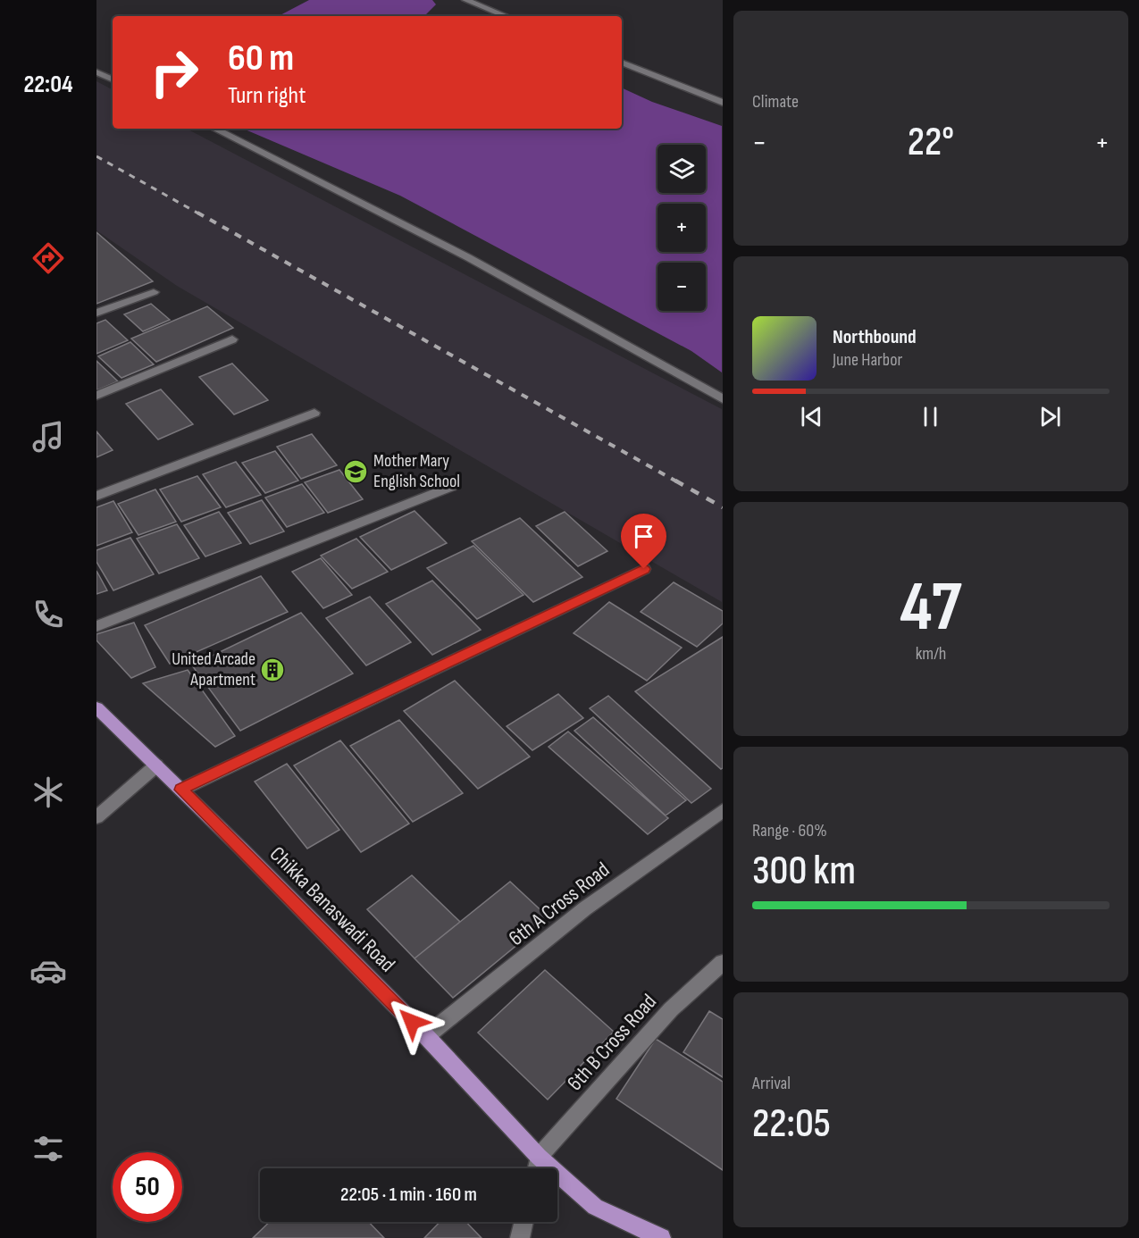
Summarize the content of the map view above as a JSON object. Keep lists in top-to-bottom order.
{
  "streets": {
    "main road": ["Chikka Banaswadi Road"],
    "street": ["6th A Cross Road", "6th B Cross Road"]
  },
  "crossings": [
    ["6th A Cross Road", "Chikka Banaswadi Road"],
    ["Chikka Banaswadi Road", "6th B Cross Road"]
  ],
  "places": {
    "school or university": ["Mother Mary English School"],
    "building": ["United Arcade Apartment"]
  },
  "page": {
    "tabs": "22:04",
    "tile": [
      "Climate",
      ["47", "km/h"],
      ["Range · 60%", "300 km"],
      ["Arrival", "22:05"]
    ],
    "turn": ["60 m", "Turn right"],
    "heat": ["−", "22°", "+"],
    "map_buttons": ["+", "−"],
    "song": ["Northbound", "June Harbor"],
    "limit": "50",
    "trip": "22:05 · 1 min · 160 m"
  }
}
